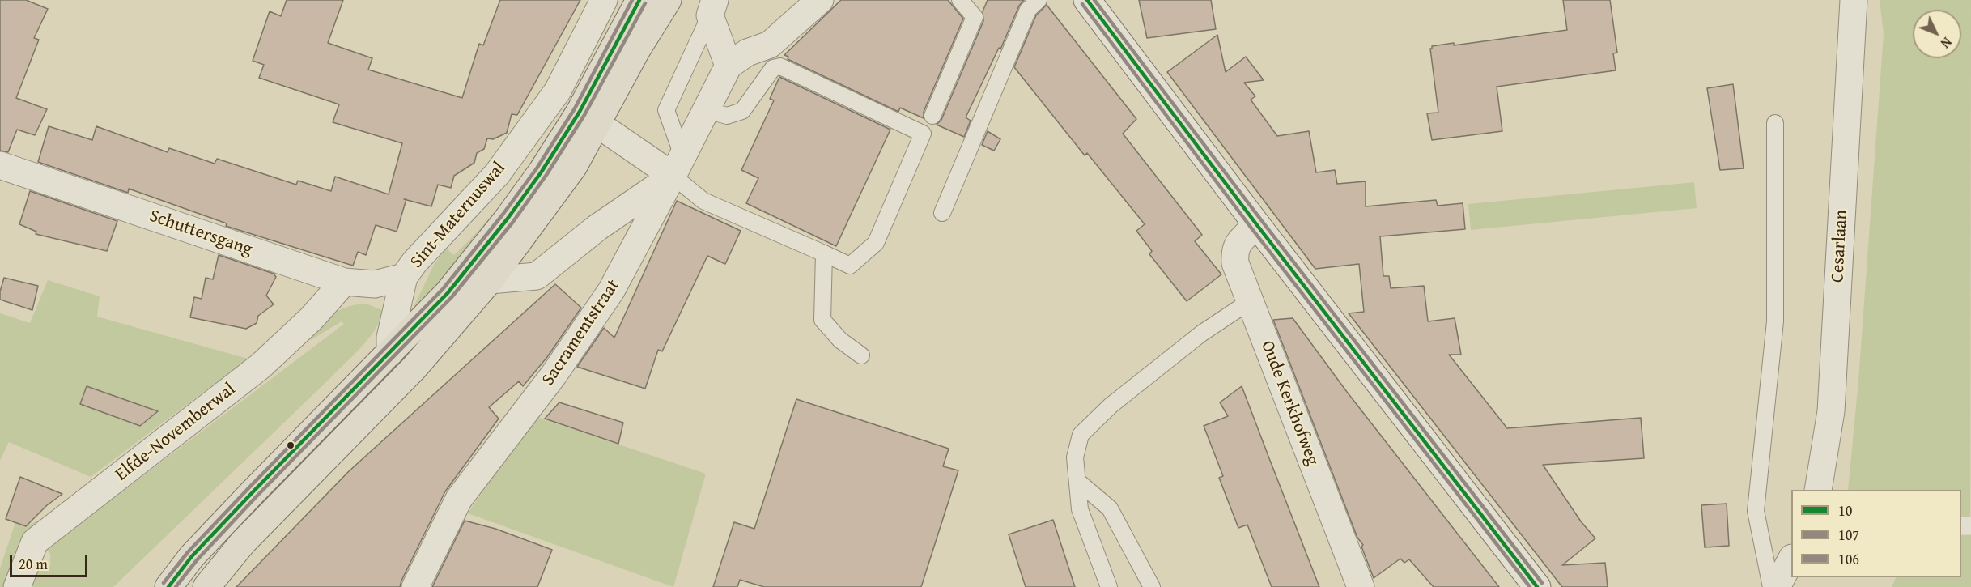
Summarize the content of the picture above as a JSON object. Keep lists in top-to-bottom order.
{
  "streets": {
    "main road": ["Sint-Maternuswal"],
    "street": [
      "Schuttersgang",
      "Cesarlaan",
      "Sacramentstraat",
      "Oude Kerkhofweg",
      "Elfde-Novemberwal"
    ]
  },
  "crossings": [
    ["Sint-Maternuswal", "Schuttersgang"],
    ["Schuttersgang", "Elfde-Novemberwal"]
  ],
  "lines": ["transit line 10", "transit line 106", "transit line 107"],
  "legend": ["10", "107", "106"],
  "scale_bar": "20 m",
  "north": "bottom right"
}
